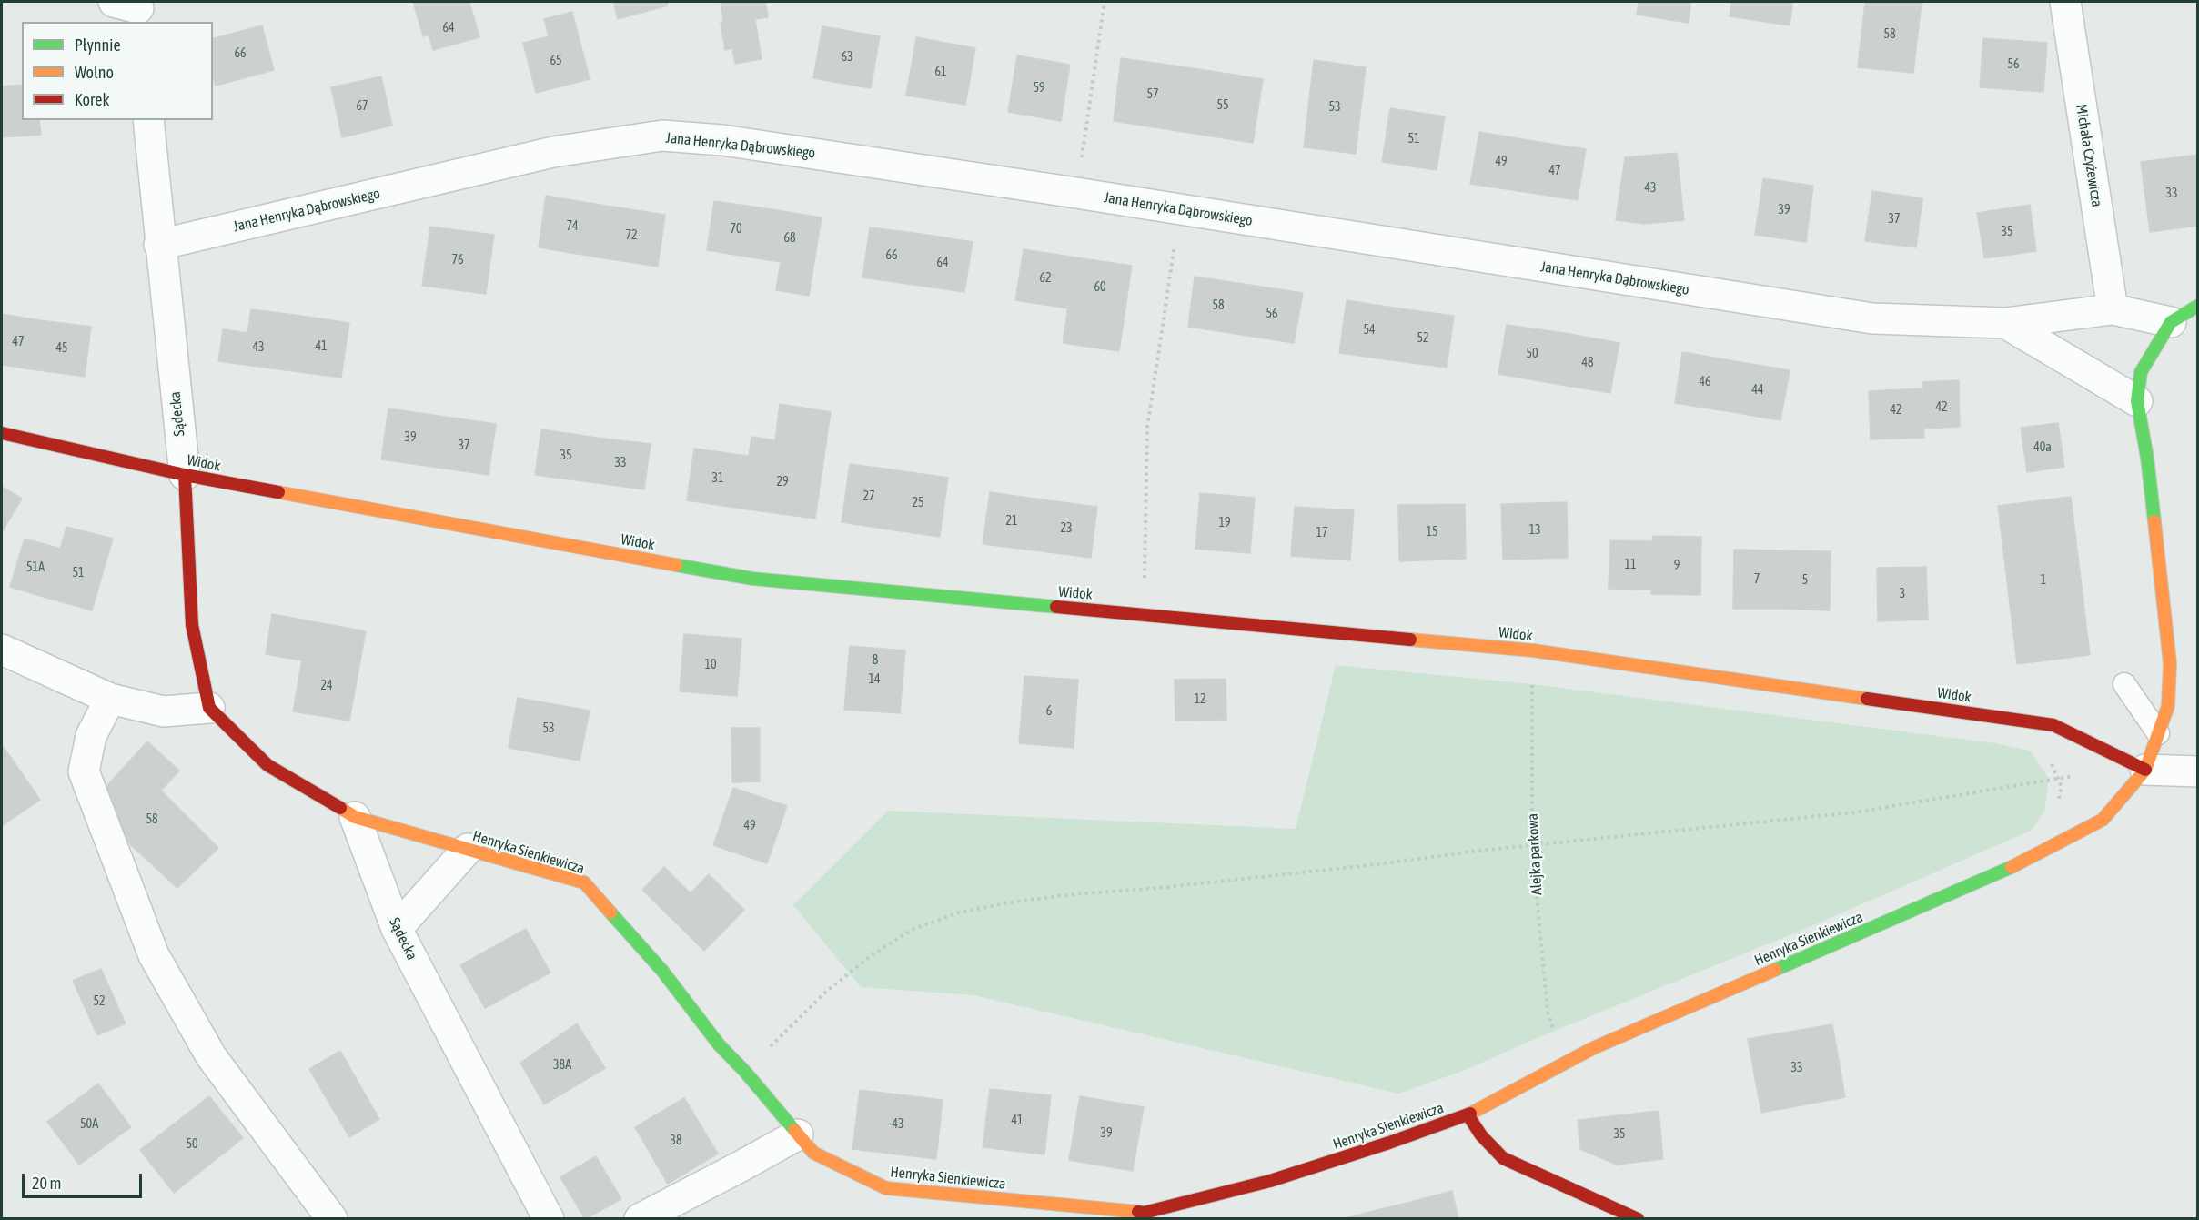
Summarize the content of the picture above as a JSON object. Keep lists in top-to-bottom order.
{
  "streets": {
    "street": [
      "Jana Henryka Dąbrowskiego",
      "Michała Czyżewicza",
      "Sądecka",
      "Widok",
      "Henryka Sienkiewicza"
    ],
    "path": ["Alejka parkowa"]
  },
  "crossings": [
    ["Jana Henryka Dąbrowskiego", "Michała Czyżewicza"],
    ["Jana Henryka Dąbrowskiego", "Sądecka"],
    ["Sądecka", "Widok"],
    ["Sądecka", "Henryka Sienkiewicza"],
    ["Widok", "Henryka Sienkiewicza"]
  ],
  "house_numbers": [
    "64",
    "58",
    "66",
    "63",
    "65",
    "56",
    "61",
    "59",
    "57",
    "55",
    "67",
    "53",
    "51",
    "49",
    "47",
    "43",
    "33",
    "39",
    "37",
    "74",
    "70",
    "35",
    "72",
    "68",
    "66",
    "76",
    "64",
    "62",
    "60",
    "58",
    "56",
    "54",
    "52",
    "47",
    "41",
    "43",
    "45",
    "50",
    "48",
    "46",
    "44",
    "42",
    "42",
    "39",
    "37",
    "40a",
    "35",
    "33",
    "31",
    "29",
    "27",
    "25",
    "21",
    "19",
    "23",
    "13",
    "15",
    "17",
    "11",
    "9",
    "51A",
    "51",
    "7",
    "5",
    "1",
    "3",
    "8",
    "10",
    "14",
    "24",
    "12",
    "6",
    "53",
    "58",
    "49",
    "52",
    "38A",
    "33",
    "41",
    "50A",
    "43",
    "39",
    "35",
    "38",
    "50"
  ],
  "legend": ["Płynnie", "Wolno", "Korek"],
  "scale_bar": "20 m"
}
